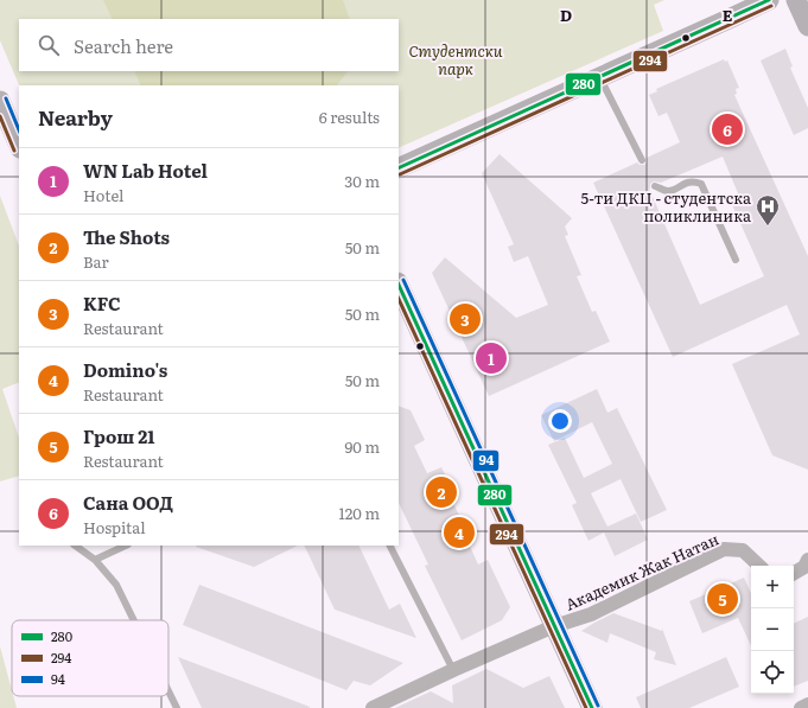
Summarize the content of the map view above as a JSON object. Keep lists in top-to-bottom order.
{
  "streets": {
    "street": ["Академик Жак Натан"]
  },
  "parks": ["Студентски парк"],
  "places": {
    "hospital": ["5-ти ДКЦ - студентска поликлиника"]
  },
  "lines": ["transit line 280", "transit line 294", "transit line 94"],
  "legend": ["280", "294", "94"],
  "page": {
    "search": "Search here",
    "heading": ["Nearby", "6 results"],
    "pins": [
      "6",
      "3",
      "1",
      "2",
      "4",
      "5"
    ],
    "list": [
      {
        "mark": "1",
        "name": "WN Lab Hotel",
        "note": "Hotel",
        "value": "30 m"
      },
      {
        "mark": "2",
        "name": "The Shots",
        "note": "Bar",
        "value": "50 m"
      },
      {
        "mark": "3",
        "name": "KFC",
        "note": "Restaurant",
        "value": "50 m"
      },
      {
        "mark": "4",
        "name": "Domino's",
        "note": "Restaurant",
        "value": "50 m"
      },
      {
        "mark": "5",
        "name": "Грош 21",
        "note": "Restaurant",
        "value": "90 m"
      },
      {
        "mark": "6",
        "name": "Сана ООД",
        "note": "Hospital",
        "value": "120 m"
      }
    ],
    "map_buttons": ["+", "−"]
  },
  "grid": {
    "columns": ["D", "E"]
  }
}
